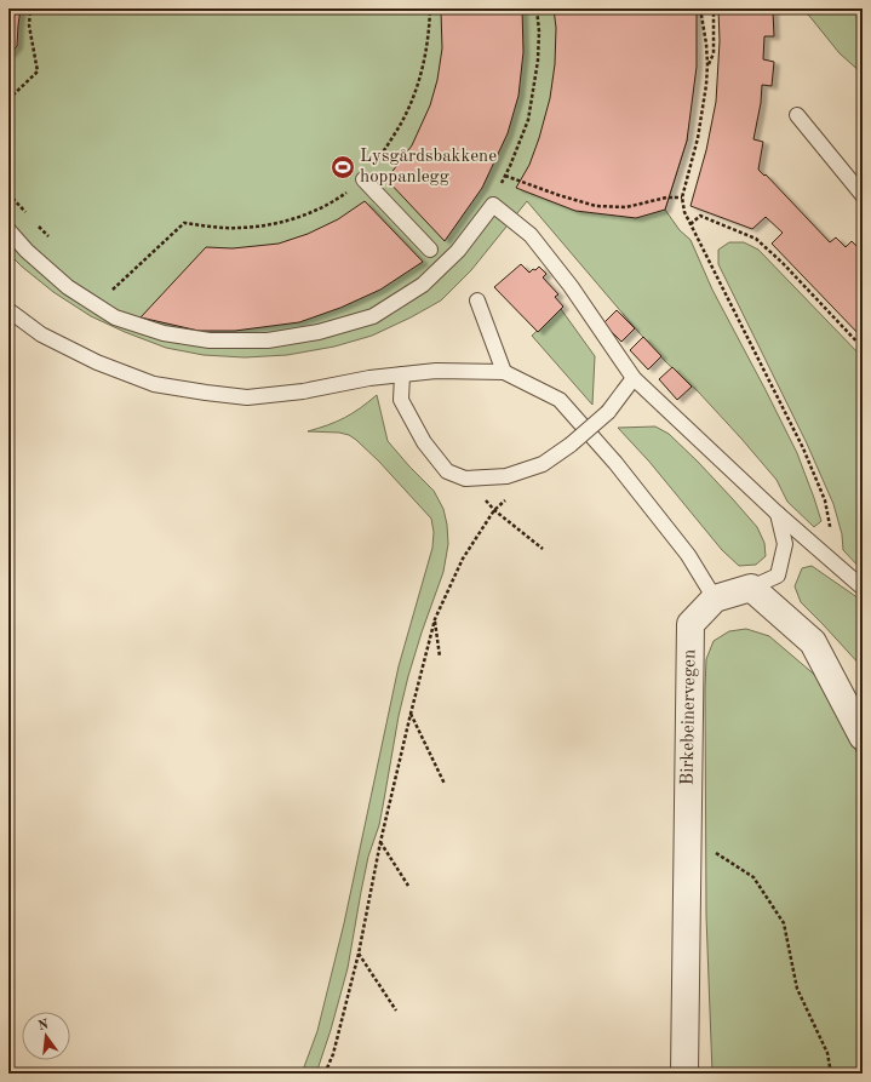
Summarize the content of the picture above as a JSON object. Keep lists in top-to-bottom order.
{
  "streets": {
    "street": ["Birkebeinervegen"]
  },
  "places": {
    "sports": ["Lysgårdsbakkene hoppanlegg"]
  },
  "north": "top"
}
